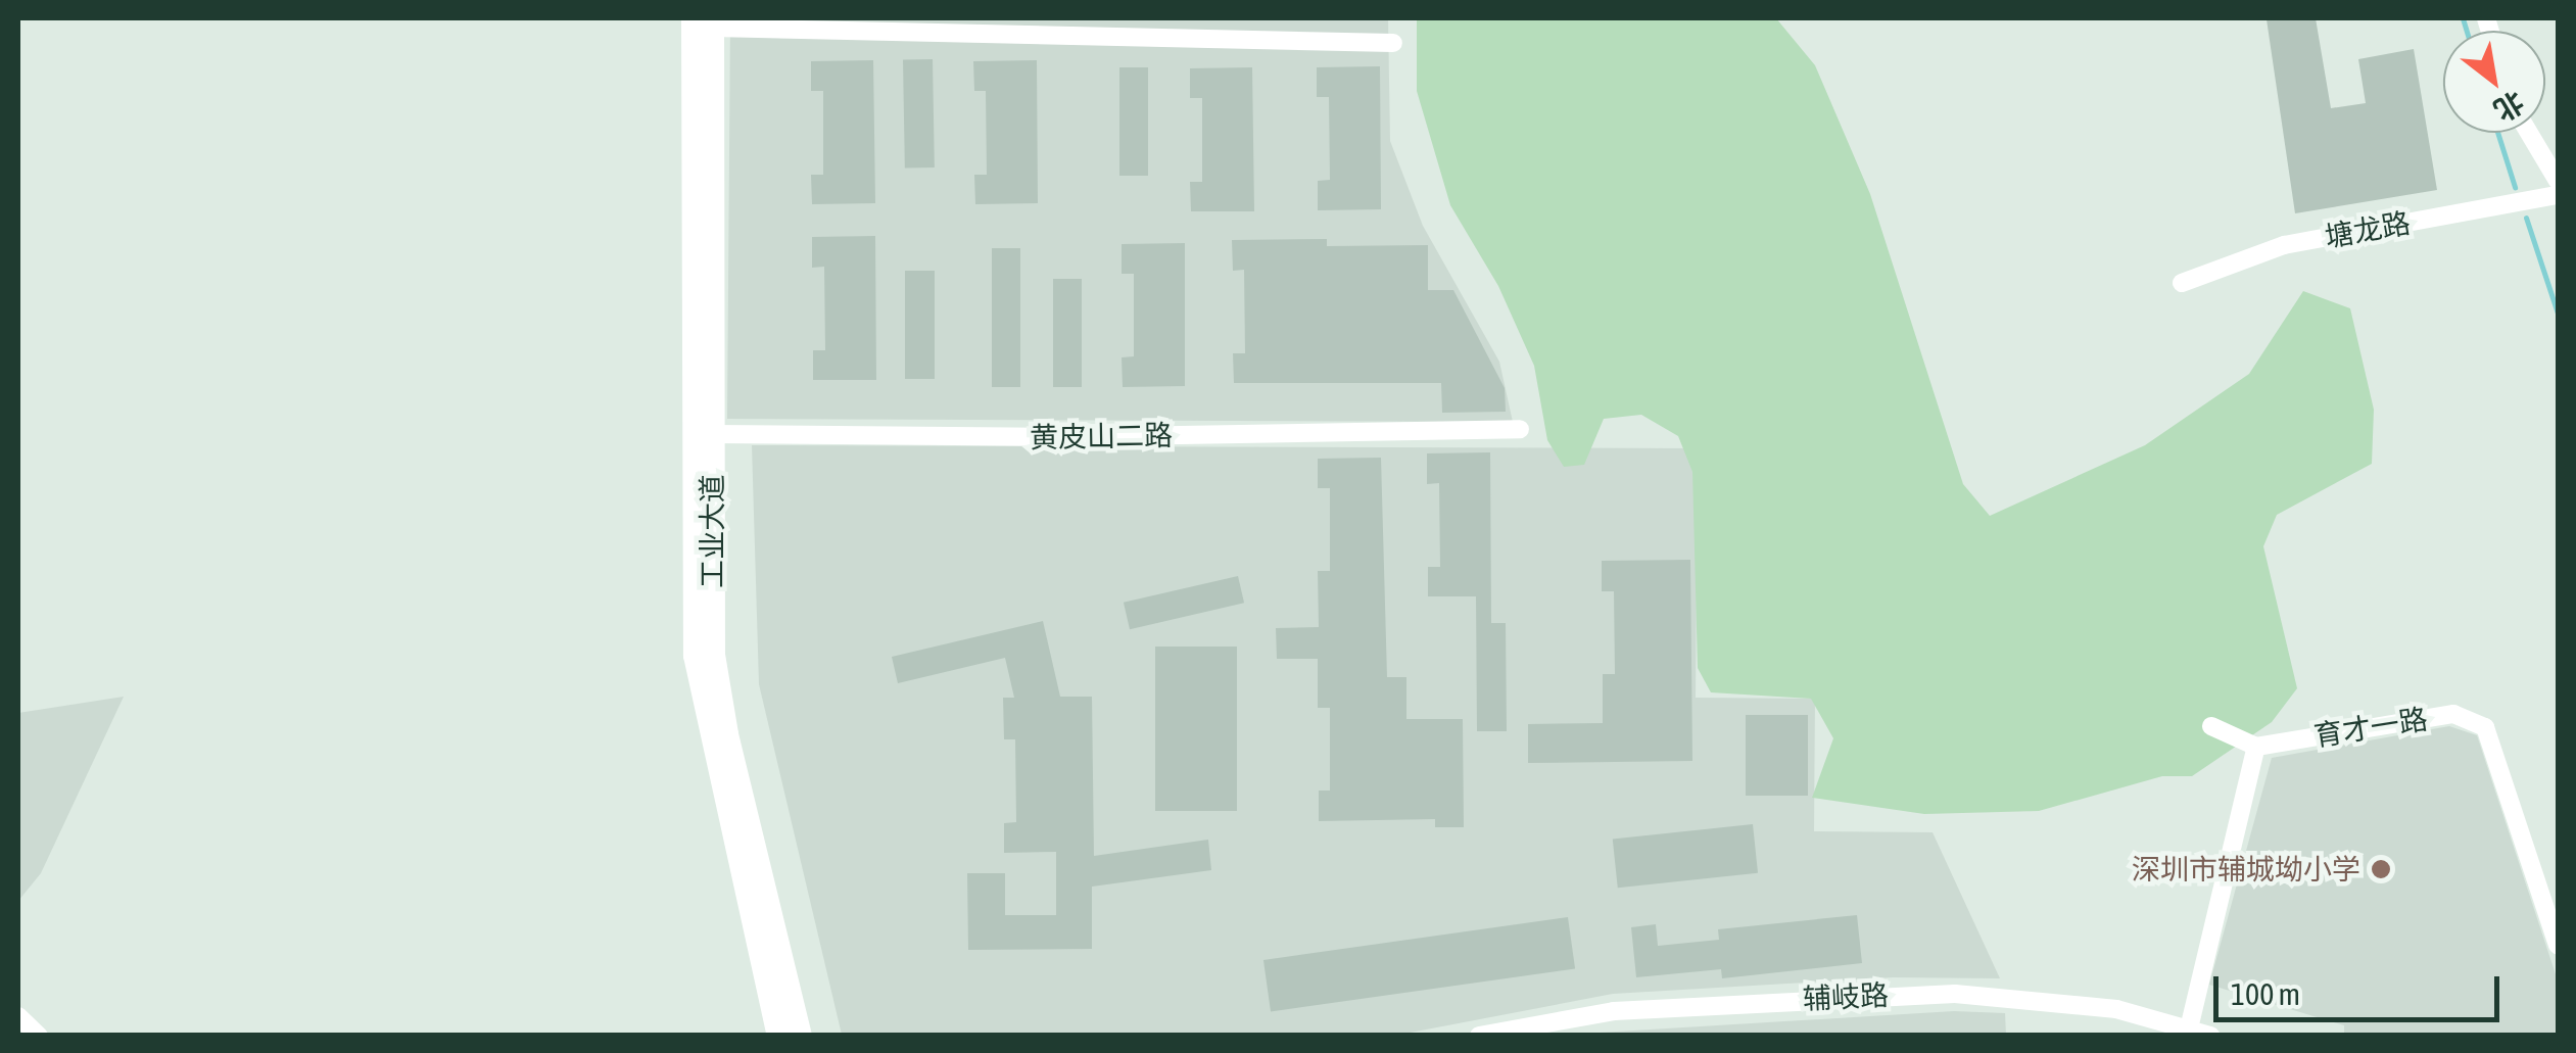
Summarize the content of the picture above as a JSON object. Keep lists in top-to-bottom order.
{
  "streets": {
    "street": [
      "塘龙路",
      "黄皮山二路",
      "工业大道",
      "育才一路",
      "辅岐路"
    ]
  },
  "crossings": [
    ["黄皮山二路", "工业大道"]
  ],
  "places": ["深圳市辅城坳小学"],
  "scale_bar": "100 m",
  "north": "bottom right"
}
